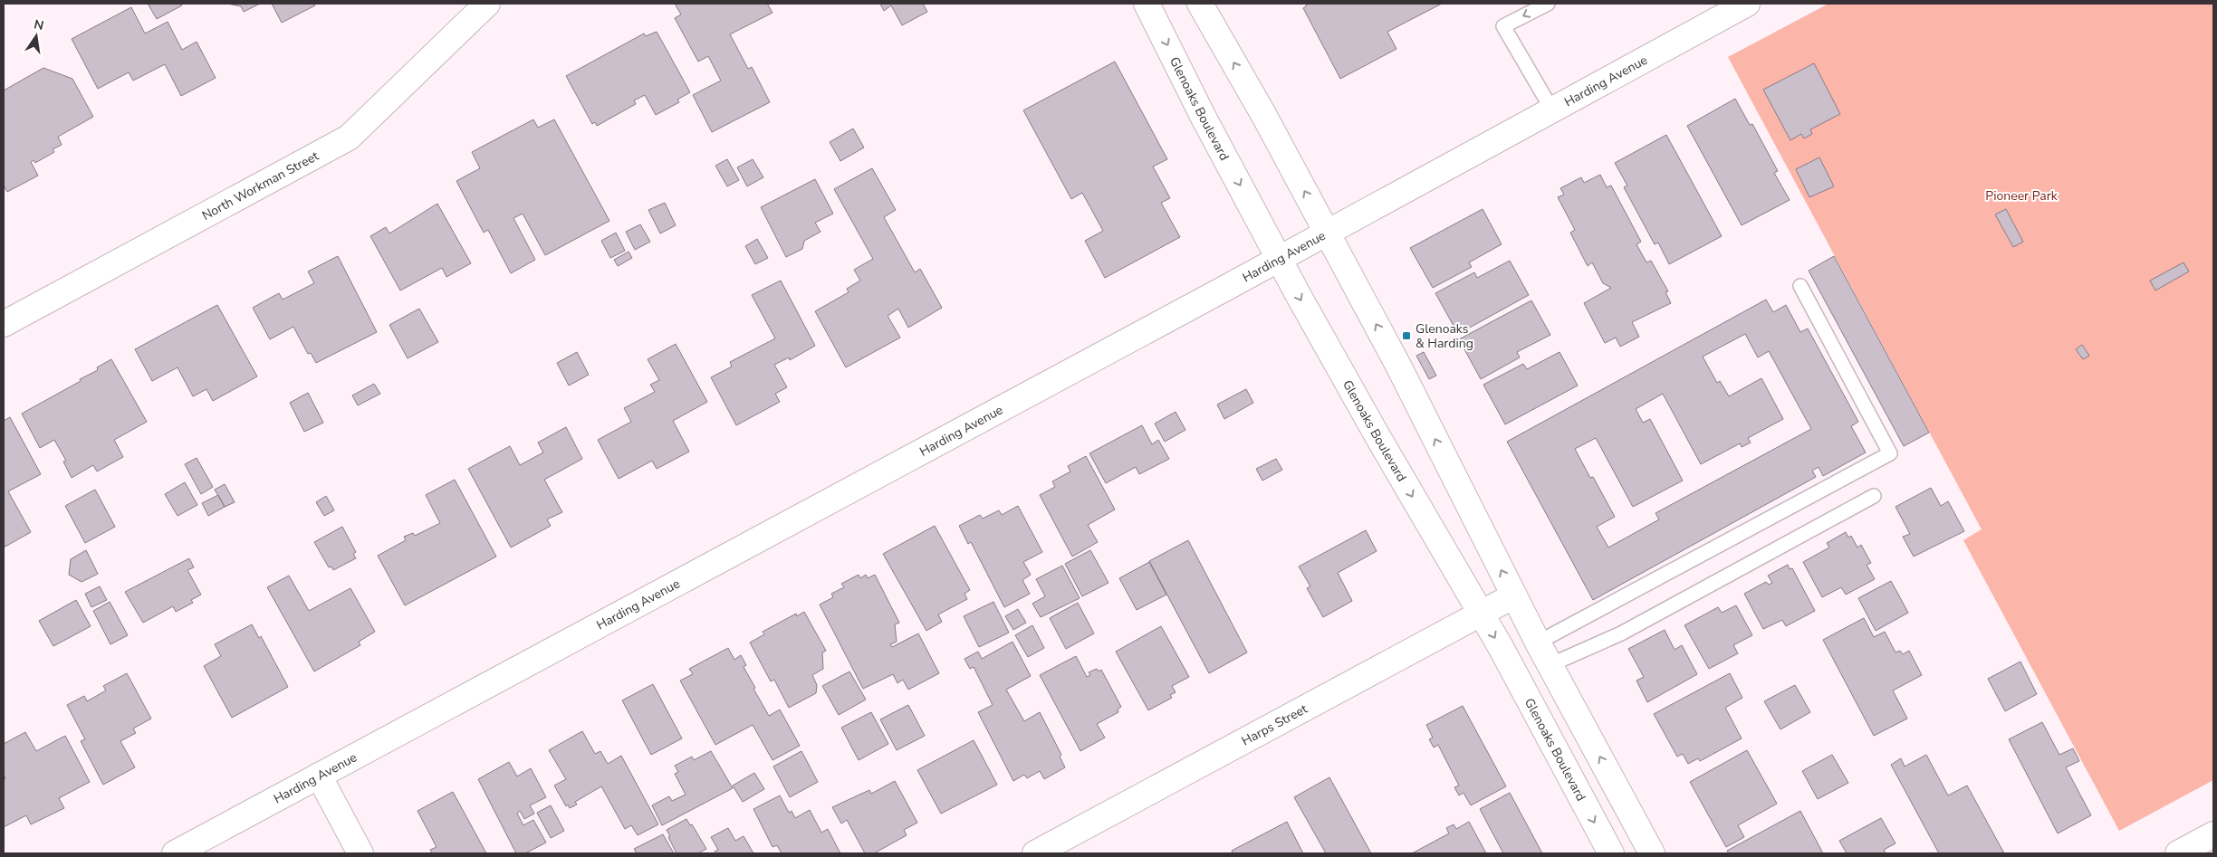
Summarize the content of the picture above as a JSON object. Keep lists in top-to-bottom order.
{
  "streets": {
    "street": [
      "Harding Avenue",
      "Glenoaks Boulevard",
      "North Workman Street",
      "Harps Street"
    ]
  },
  "crossings": [
    ["Harding Avenue", "Glenoaks Boulevard"],
    ["Glenoaks Boulevard", "Harps Street"]
  ],
  "parks": ["Pioneer Park"],
  "places": {
    "transit": ["Glenoaks & Harding"]
  },
  "north": "top"
}
